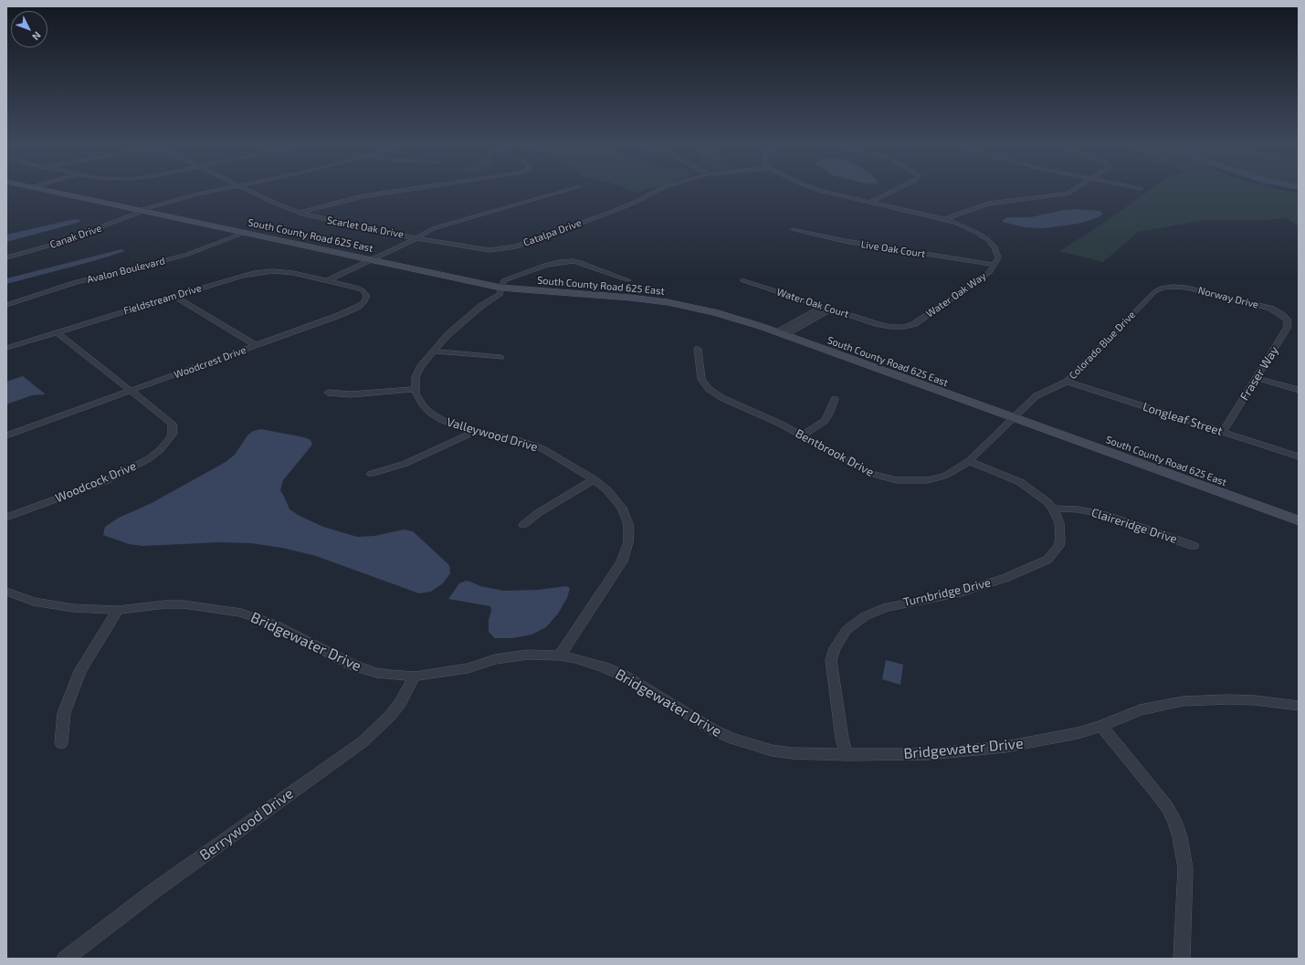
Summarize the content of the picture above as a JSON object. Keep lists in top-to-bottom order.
{
  "streets": {
    "street": [
      "Scarlet Oak Drive",
      "Catalpa Drive",
      "South County Road 625 East",
      "Canak Drive",
      "Live Oak Court",
      "Avalon Boulevard",
      "Water Oak Way",
      "Norway Drive",
      "Fieldstream Drive",
      "Water Oak Court",
      "Colorado Blue Drive",
      "Woodcrest Drive",
      "Fraser Way",
      "Longleaf Street",
      "Valleywood Drive",
      "Bentbrook Drive",
      "Woodcock Drive",
      "Claireridge Drive",
      "Turnbridge Drive",
      "Bridgewater Drive",
      "Berrywood Drive"
    ]
  },
  "crossings": [
    ["Scarlet Oak Drive", "Catalpa Drive"],
    ["South County Road 625 East", "Canak Drive"],
    ["South County Road 625 East", "Avalon Boulevard"],
    ["South County Road 625 East", "Colorado Blue Drive"],
    ["South County Road 625 East", "Bentbrook Drive"],
    ["Live Oak Court", "Water Oak Way"],
    ["Water Oak Way", "Water Oak Court"],
    ["Norway Drive", "Colorado Blue Drive"],
    ["Norway Drive", "Fraser Way"],
    ["Fieldstream Drive", "Woodcrest Drive"],
    ["Fieldstream Drive", "Woodcock Drive"],
    ["Colorado Blue Drive", "Longleaf Street"],
    ["Colorado Blue Drive", "Bentbrook Drive"],
    ["Woodcrest Drive", "Woodcock Drive"],
    ["Fraser Way", "Longleaf Street"],
    ["Valleywood Drive", "Bridgewater Drive"],
    ["Bentbrook Drive", "Turnbridge Drive"],
    ["Claireridge Drive", "Turnbridge Drive"],
    ["Turnbridge Drive", "Bridgewater Drive"],
    ["Bridgewater Drive", "Berrywood Drive"]
  ],
  "north": "bottom right"
}
